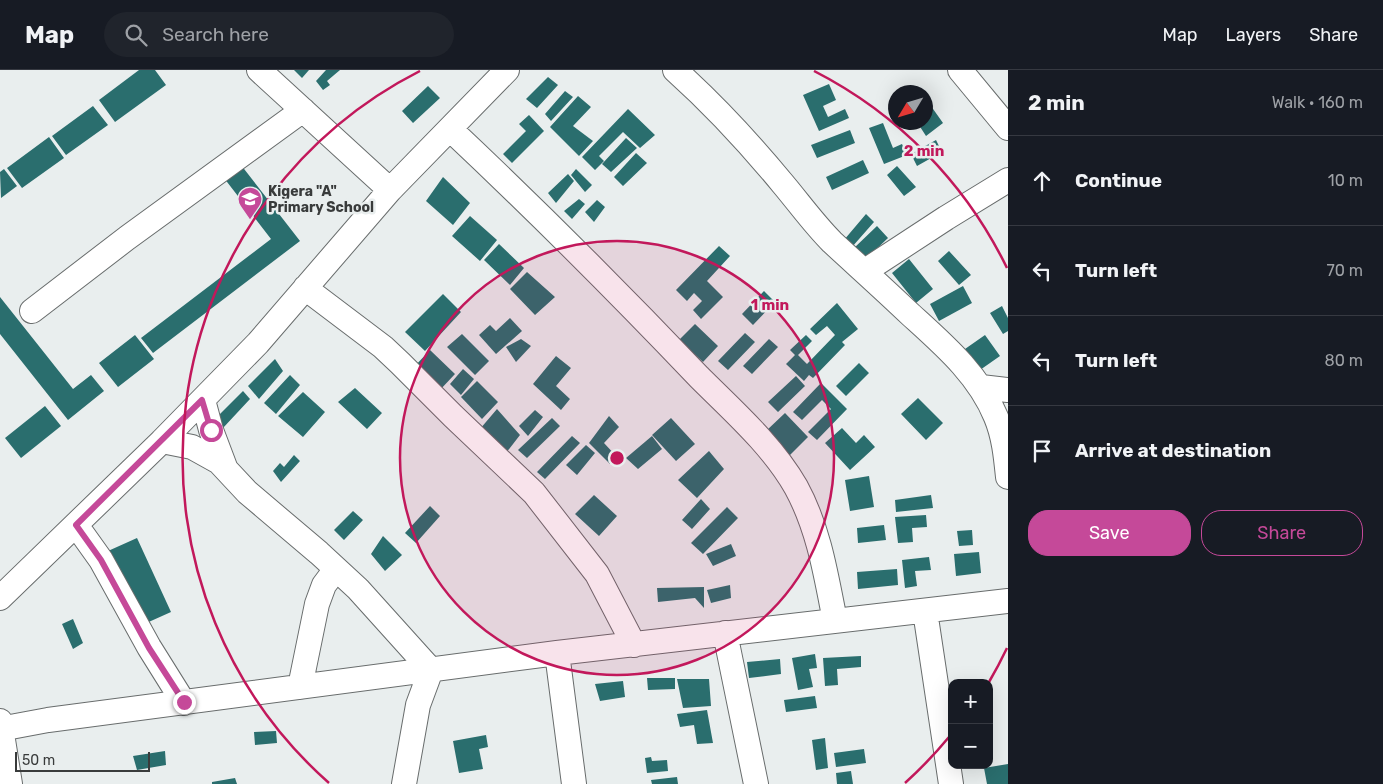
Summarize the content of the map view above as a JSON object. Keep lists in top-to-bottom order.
{
  "places": {
    "school or university": ["Kigera \"A\" Primary School"]
  },
  "scale_bar": "50 m",
  "north": "bottom left",
  "page": {
    "header": "Map",
    "search": "Search here",
    "nav": ["Map", "Layers", "Share"],
    "heading": ["2 min", "Walk · 160 m"],
    "list": [
      ["Continue", "10 m"],
      ["Turn left", "70 m"],
      ["Turn left", "80 m"],
      "Arrive at destination"
    ],
    "buttons": ["Save", "Share"],
    "map_buttons": ["+", "−"],
    "scale": "50 m"
  },
  "rings": ["2 min", "1 min"]
}
